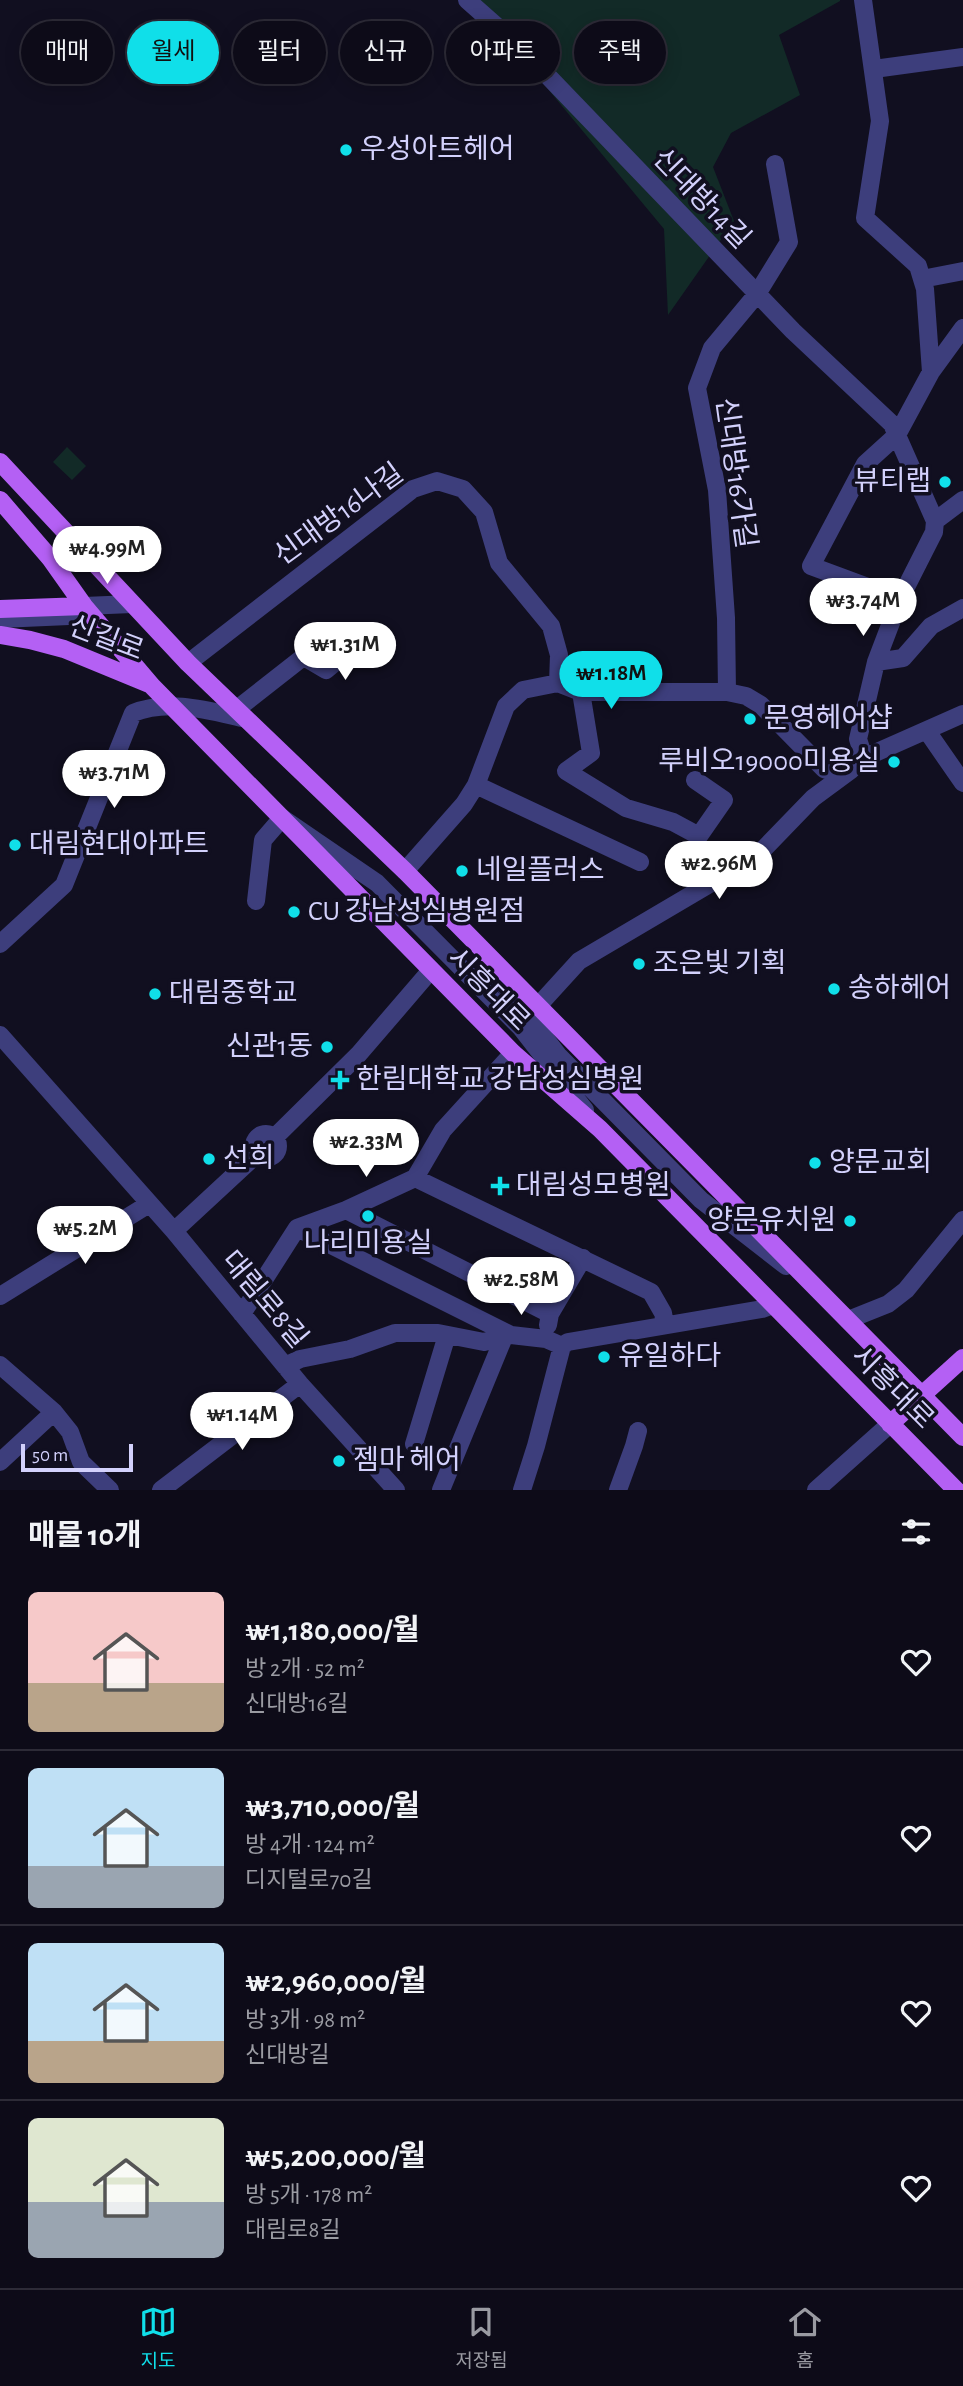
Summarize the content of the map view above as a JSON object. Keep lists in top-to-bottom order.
{
  "streets": {
    "main road": ["신길로", "시흥대로"],
    "street": [
      "신대방14길",
      "신대방16가길",
      "신대방16나길",
      "대림로8길"
    ]
  },
  "crossings": [
    ["신대방14길", "신대방16가길"],
    ["신대방16나길", "시흥대로"],
    ["신길로", "시흥대로"]
  ],
  "places": {
    "other": [
      "우성아트헤어",
      "뷰티랩",
      "문영헤어샵",
      "루비오19000미용실",
      "대림현대아파트",
      "네일플러스",
      "CU 강남성심병원점",
      "조은빛 기획",
      "송하헤어",
      "대림중학교",
      "신관1동",
      "선희",
      "양문교회",
      "나리미용실",
      "양문유치원",
      "유일하다",
      "젬마 헤어"
    ],
    "health": ["한림대학교 강남성심병원", "대림성모병원"]
  },
  "scale_bar": "50 m",
  "page": {
    "chip": [
      "매매",
      "월세",
      "필터",
      "신규",
      "아파트",
      "주택"
    ],
    "price": [
      "₩4.99M",
      "₩3.74M",
      "₩1.31M",
      "₩1.18M",
      "₩3.71M",
      "₩2.96M",
      "₩2.33M",
      "₩5.2M",
      "₩2.58M",
      "₩1.14M"
    ],
    "scale": "50 m",
    "heading": "매물 10개",
    "list": [
      {
        "name": "₩1,180,000/월",
        "note": "방 2개 · 52 m² · 신대방16길"
      },
      {
        "name": "₩3,710,000/월",
        "note": "방 4개 · 124 m² · 디지털로70길"
      },
      {
        "name": "₩2,960,000/월",
        "note": "방 3개 · 98 m² · 신대방길"
      },
      {
        "name": "₩5,200,000/월",
        "note": "방 5개 · 178 m² · 대림로8길"
      }
    ],
    "tabs": ["지도", "저장됨", "홈"]
  }
}
